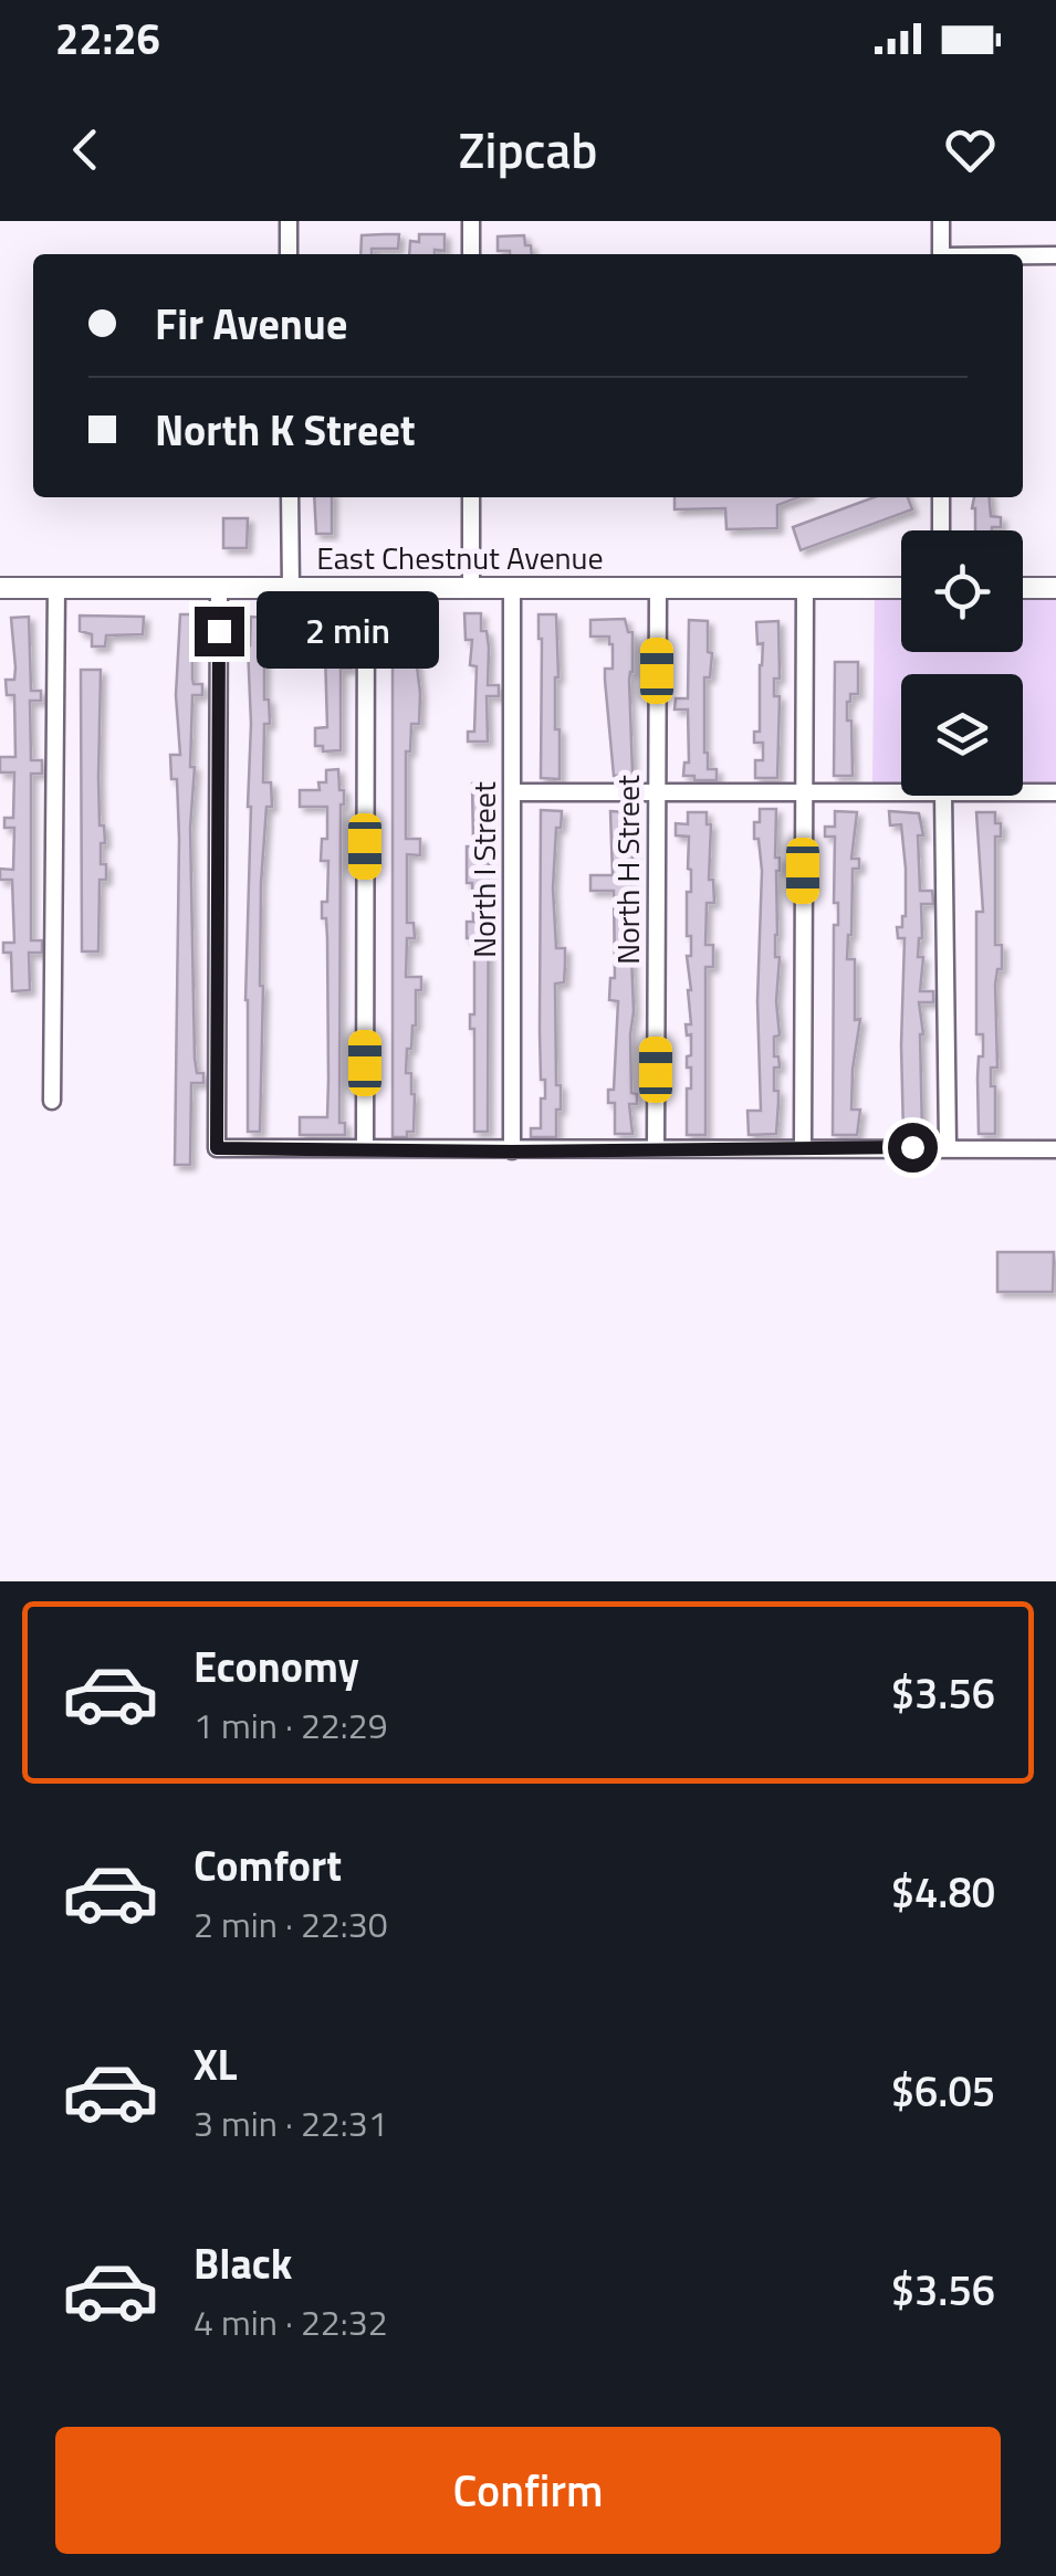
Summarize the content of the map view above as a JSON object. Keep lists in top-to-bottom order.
{
  "streets": {
    "street": ["East Chestnut Avenue", "North I Street", "North H Street"]
  },
  "crossings": [
    ["East Chestnut Avenue", "North I Street"],
    ["East Chestnut Avenue", "North H Street"]
  ],
  "page": {
    "status": "22:26",
    "header": "Zipcab",
    "banner": ["Fir Avenue", "North K Street"],
    "bubble": "2 min",
    "list": [
      {
        "name": "Economy",
        "note": "1 min · 22:29",
        "value": "$3.56"
      },
      {
        "name": "Comfort",
        "note": "2 min · 22:30",
        "value": "$4.80"
      },
      {
        "name": "XL",
        "note": "3 min · 22:31",
        "value": "$6.05"
      },
      {
        "name": "Black",
        "note": "4 min · 22:32",
        "value": "$3.56"
      }
    ],
    "buttons": "Confirm"
  }
}
